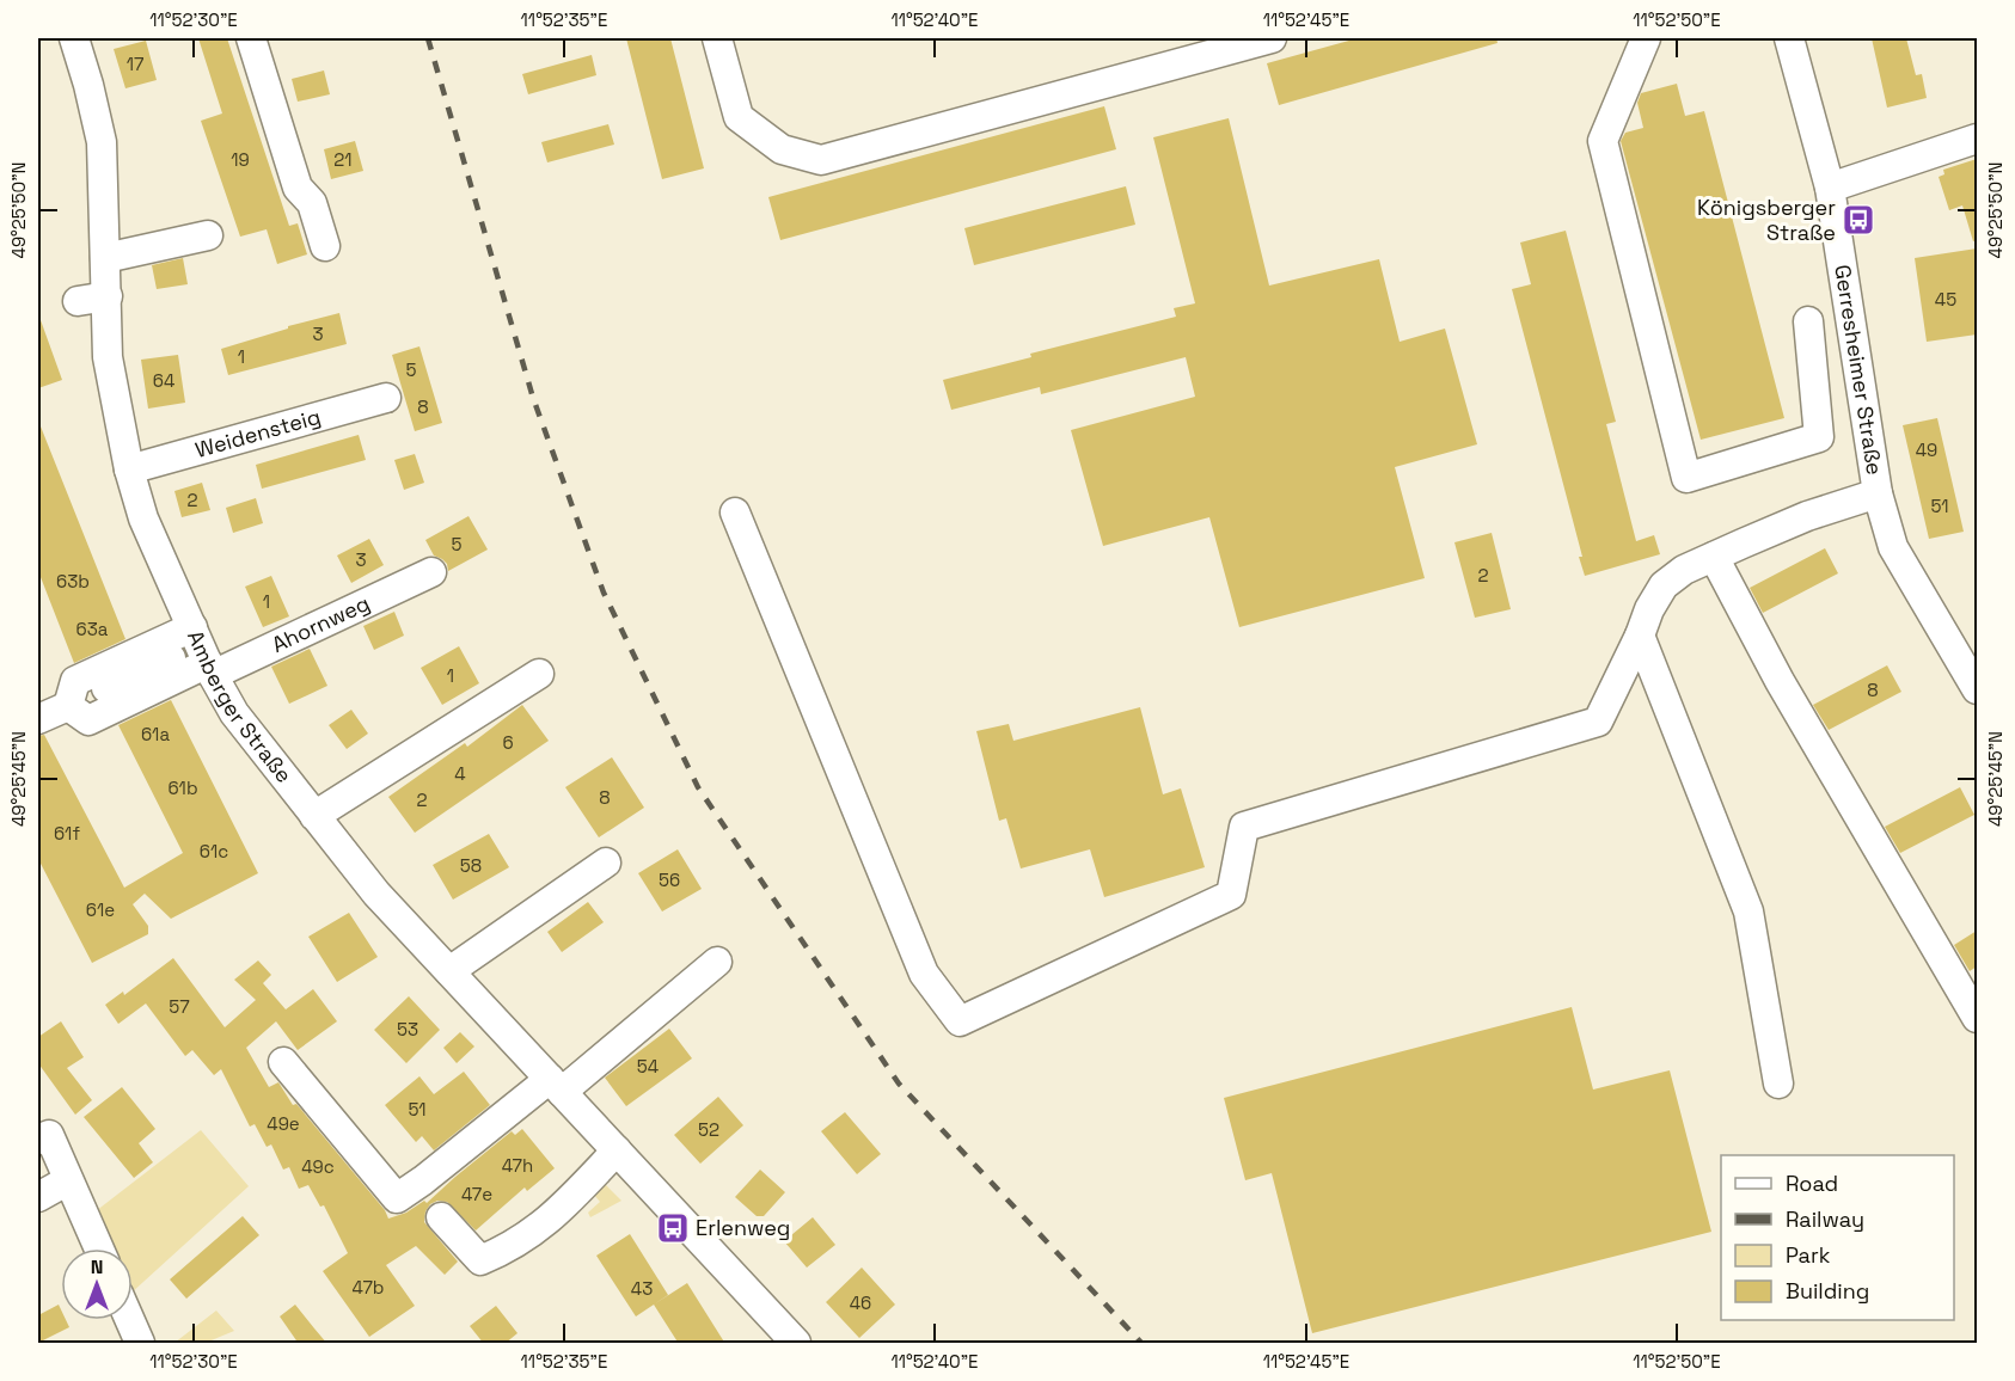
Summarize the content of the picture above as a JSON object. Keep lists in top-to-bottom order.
{
  "streets": {
    "street": [
      "Gerresheimer Straße",
      "Weidensteig",
      "Ahornweg",
      "Amberger Straße"
    ]
  },
  "crossings": [
    ["Weidensteig", "Amberger Straße"],
    ["Ahornweg", "Amberger Straße"]
  ],
  "places": {
    "bus stop": ["Königsberger Straße", "Erlenweg"]
  },
  "house_numbers": [
    "17",
    "19",
    "21",
    "45",
    "3",
    "1",
    "5",
    "64",
    "8",
    "49",
    "2",
    "51",
    "5",
    "3",
    "2",
    "63b",
    "1",
    "63a",
    "1",
    "8",
    "61a",
    "6",
    "4",
    "61b",
    "8",
    "2",
    "61f",
    "61c",
    "58",
    "56",
    "61e",
    "57",
    "53",
    "54",
    "51",
    "49e",
    "52",
    "47h",
    "49c",
    "47e",
    "47b",
    "43",
    "46"
  ],
  "legend": [
    "Road",
    "Railway",
    "Park",
    "Building"
  ],
  "north": "top",
  "coordinates": [
    "11°52'30\"E",
    "11°52'35\"E",
    "11°52'40\"E",
    "11°52'45\"E",
    "11°52'50\"E",
    "49°25'50\"N",
    "49°25'45\"N"
  ]
}
